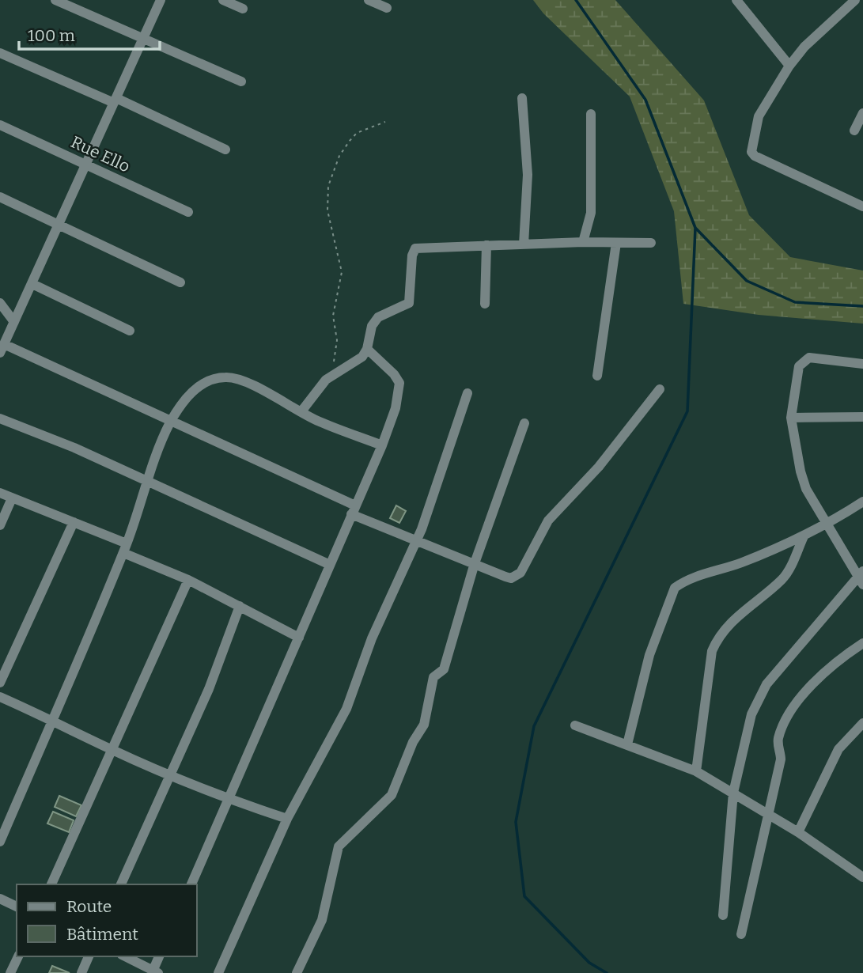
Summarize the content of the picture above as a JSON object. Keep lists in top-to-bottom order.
{
  "streets": {
    "street": ["Rue Ello"]
  },
  "legend": ["Route", "Bâtiment"],
  "scale_bar": "100 m"
}
